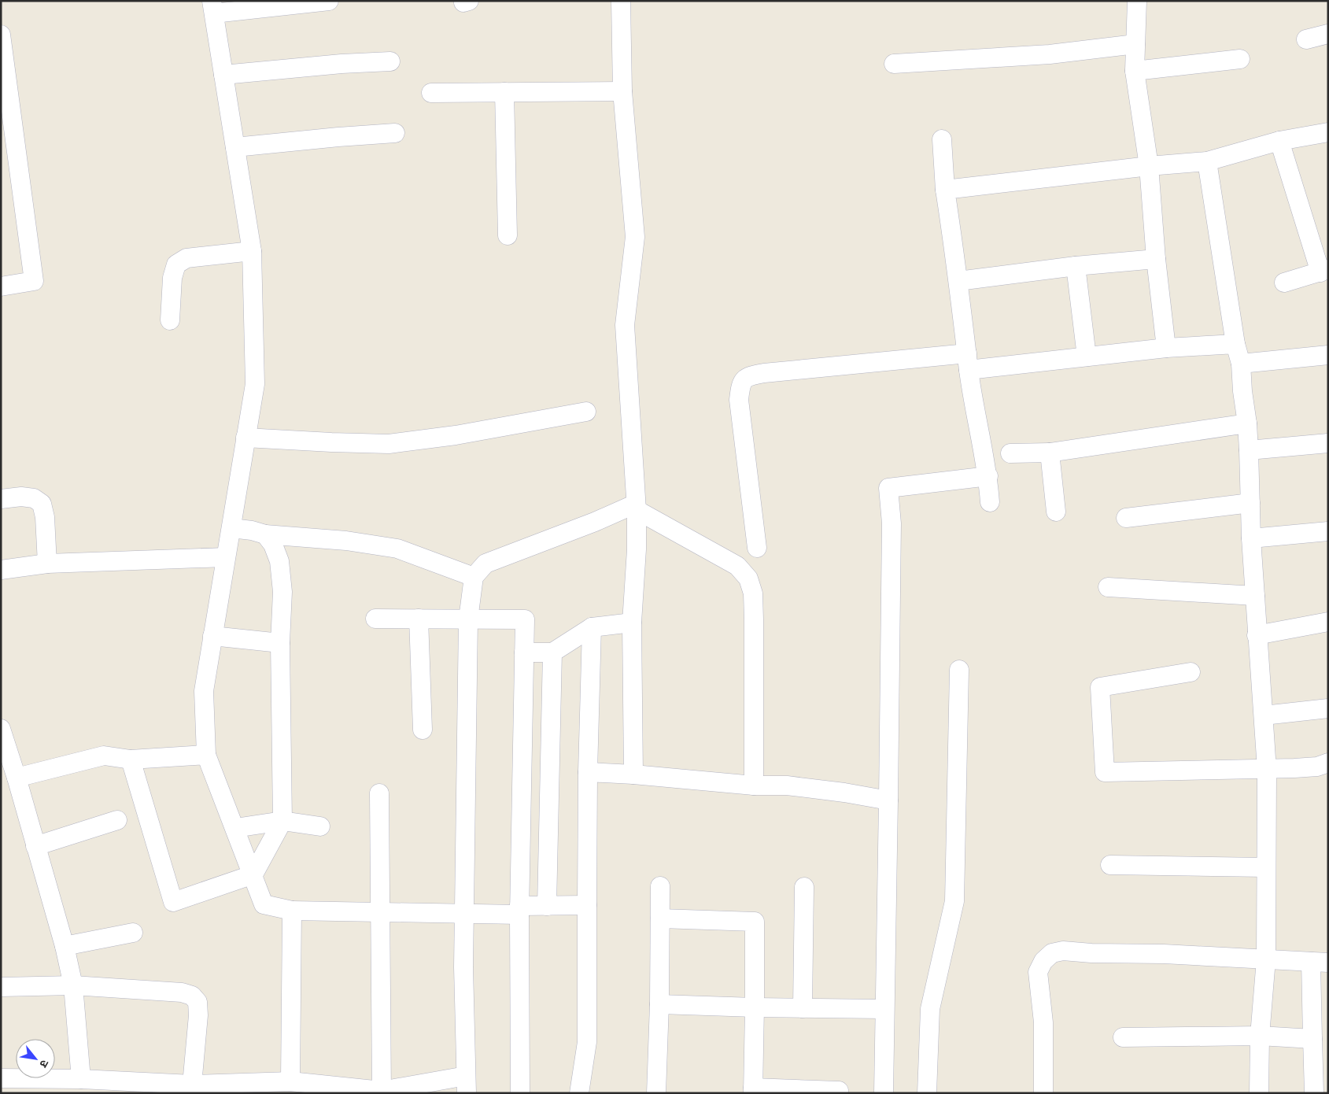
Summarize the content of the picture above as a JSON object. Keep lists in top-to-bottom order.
{
  "north": "bottom right"
}
